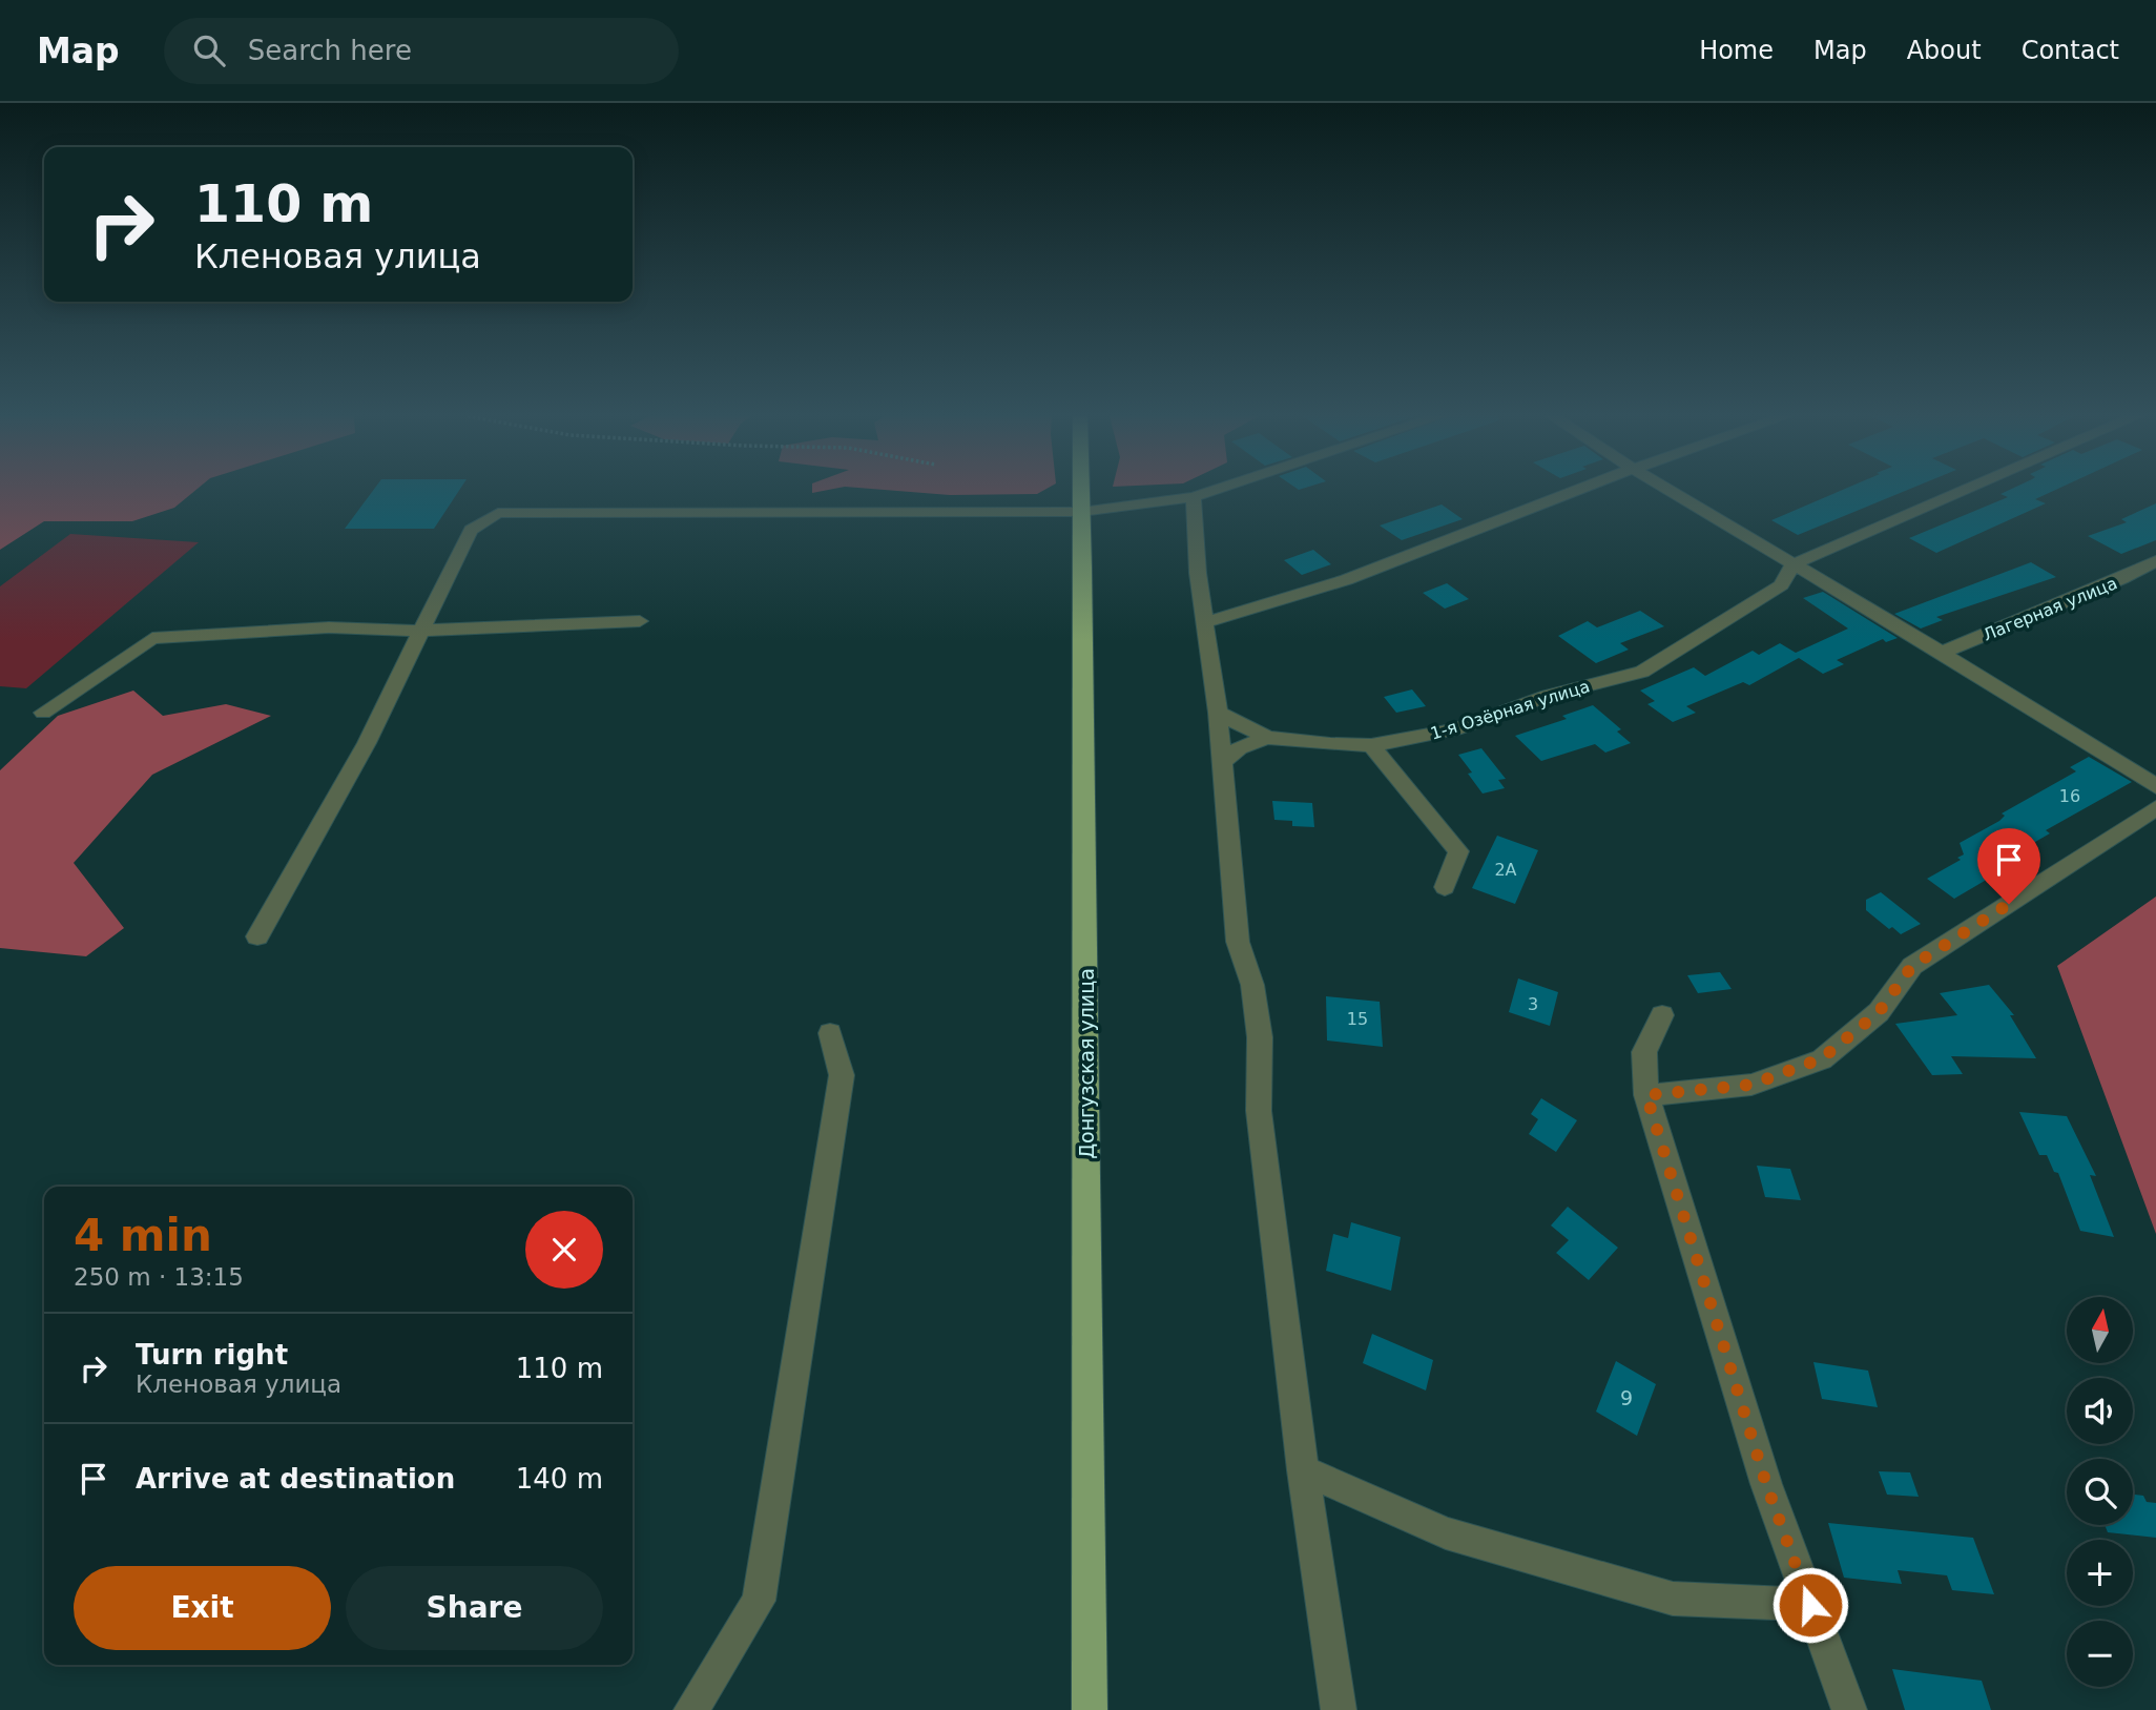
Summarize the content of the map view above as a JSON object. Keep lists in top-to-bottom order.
{
  "streets": {
    "main road": ["Донгузская улица"],
    "street": ["Лагерная улица", "1-я Озёрная улица"]
  },
  "house_numbers": [
    "16",
    "2А",
    "3",
    "15",
    "9"
  ],
  "north": "top",
  "page": {
    "header": "Map",
    "search": "Search here",
    "nav": [
      "Home",
      "Map",
      "About",
      "Contact"
    ],
    "turn": ["110 m", "Кленовая улица"],
    "heading": ["4 min", "250 m · 13:15"],
    "map_buttons": ["+", "−"],
    "list": [
      {
        "name": "Turn right",
        "note": "Кленовая улица",
        "value": "110 m"
      },
      {
        "name": "Arrive at destination",
        "value": "140 m"
      }
    ],
    "buttons": ["Exit", "Share"]
  }
}
